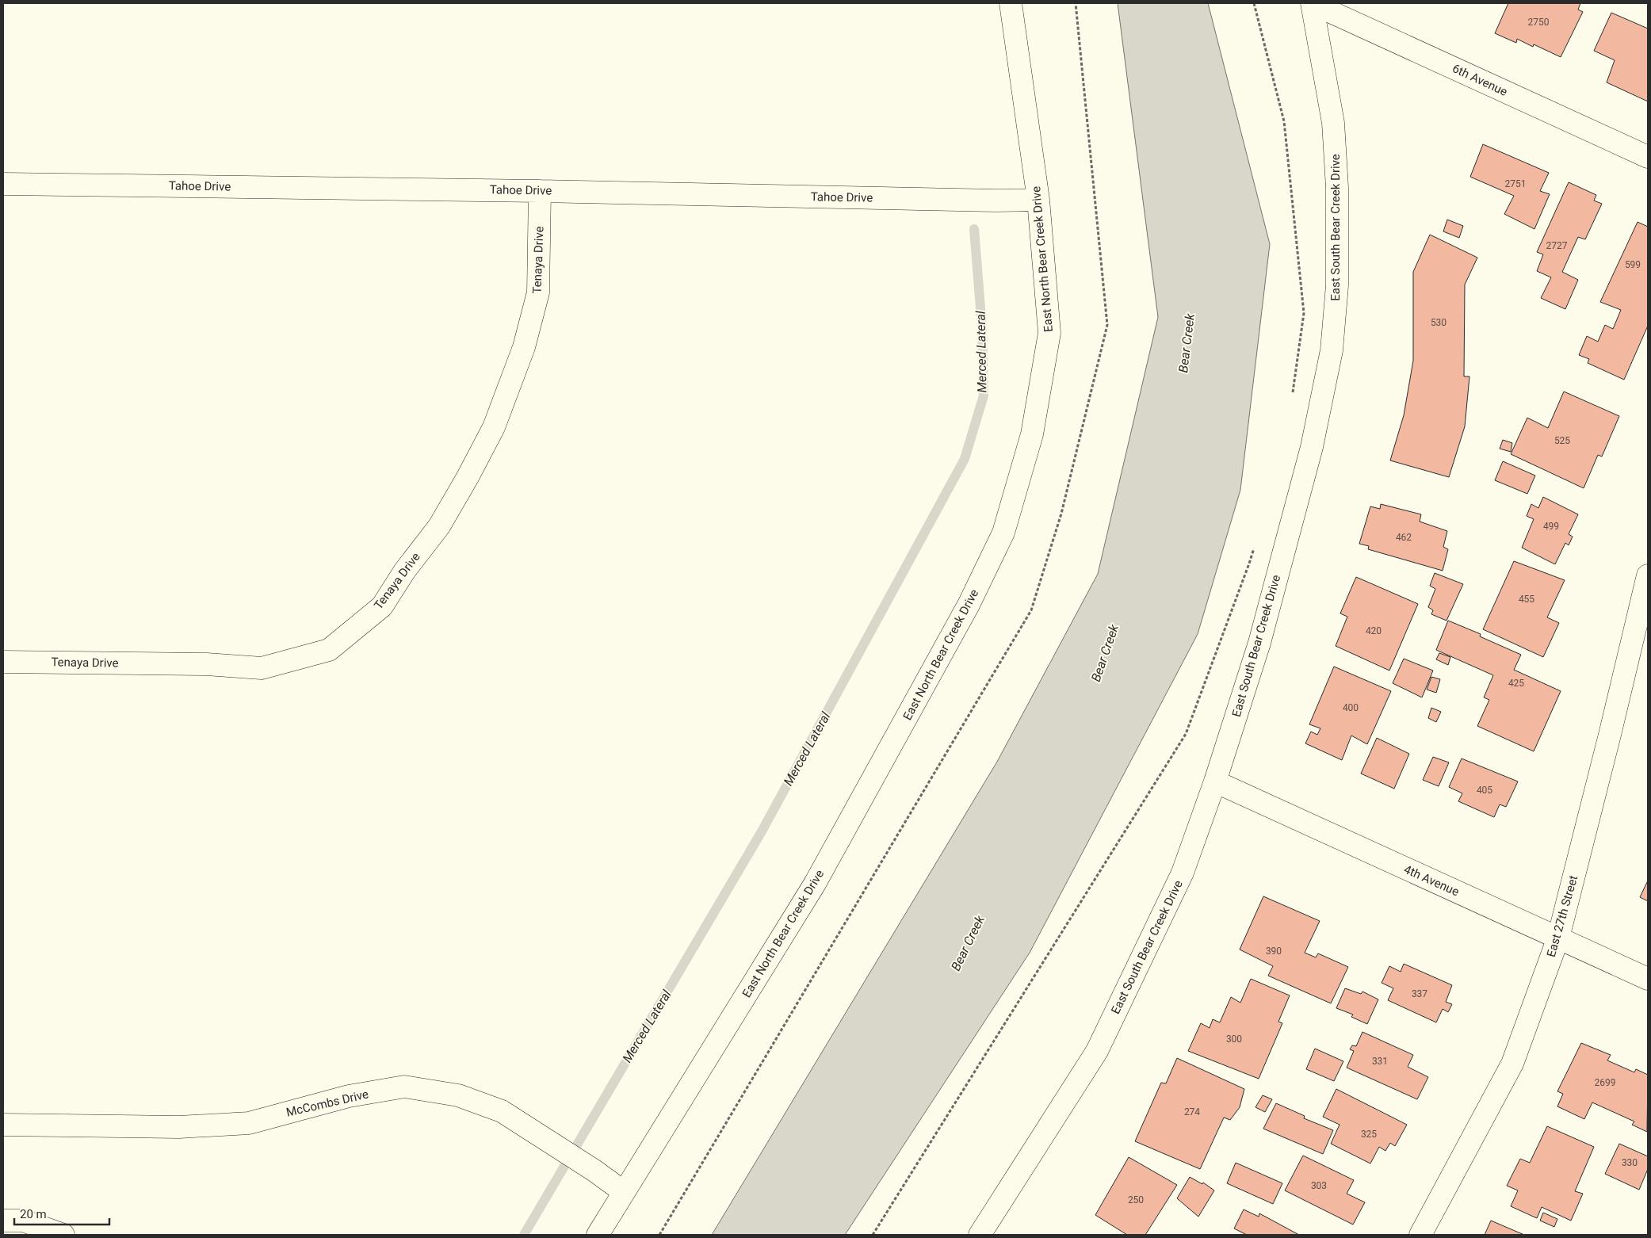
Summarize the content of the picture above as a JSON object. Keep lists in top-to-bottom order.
{
  "streets": {
    "street": [
      "6th Avenue",
      "Tahoe Drive",
      "East South Bear Creek Drive",
      "East North Bear Creek Drive",
      "Tenaya Drive",
      "4th Avenue",
      "East 27th Street",
      "McCombs Drive"
    ]
  },
  "crossings": [
    ["6th Avenue", "East South Bear Creek Drive"],
    ["Tahoe Drive", "East North Bear Creek Drive"],
    ["Tahoe Drive", "Tenaya Drive"],
    ["East South Bear Creek Drive", "4th Avenue"],
    ["East North Bear Creek Drive", "McCombs Drive"],
    ["4th Avenue", "East 27th Street"]
  ],
  "water": ["Bear Creek", "Merced Lateral"],
  "house_numbers": [
    "2750",
    "2751",
    "2727",
    "599",
    "530",
    "525",
    "499",
    "462",
    "455",
    "420",
    "425",
    "400",
    "405",
    "390",
    "337",
    "300",
    "331",
    "2699",
    "274",
    "325",
    "330",
    "303",
    "250"
  ],
  "scale_bar": "20 m"
}
